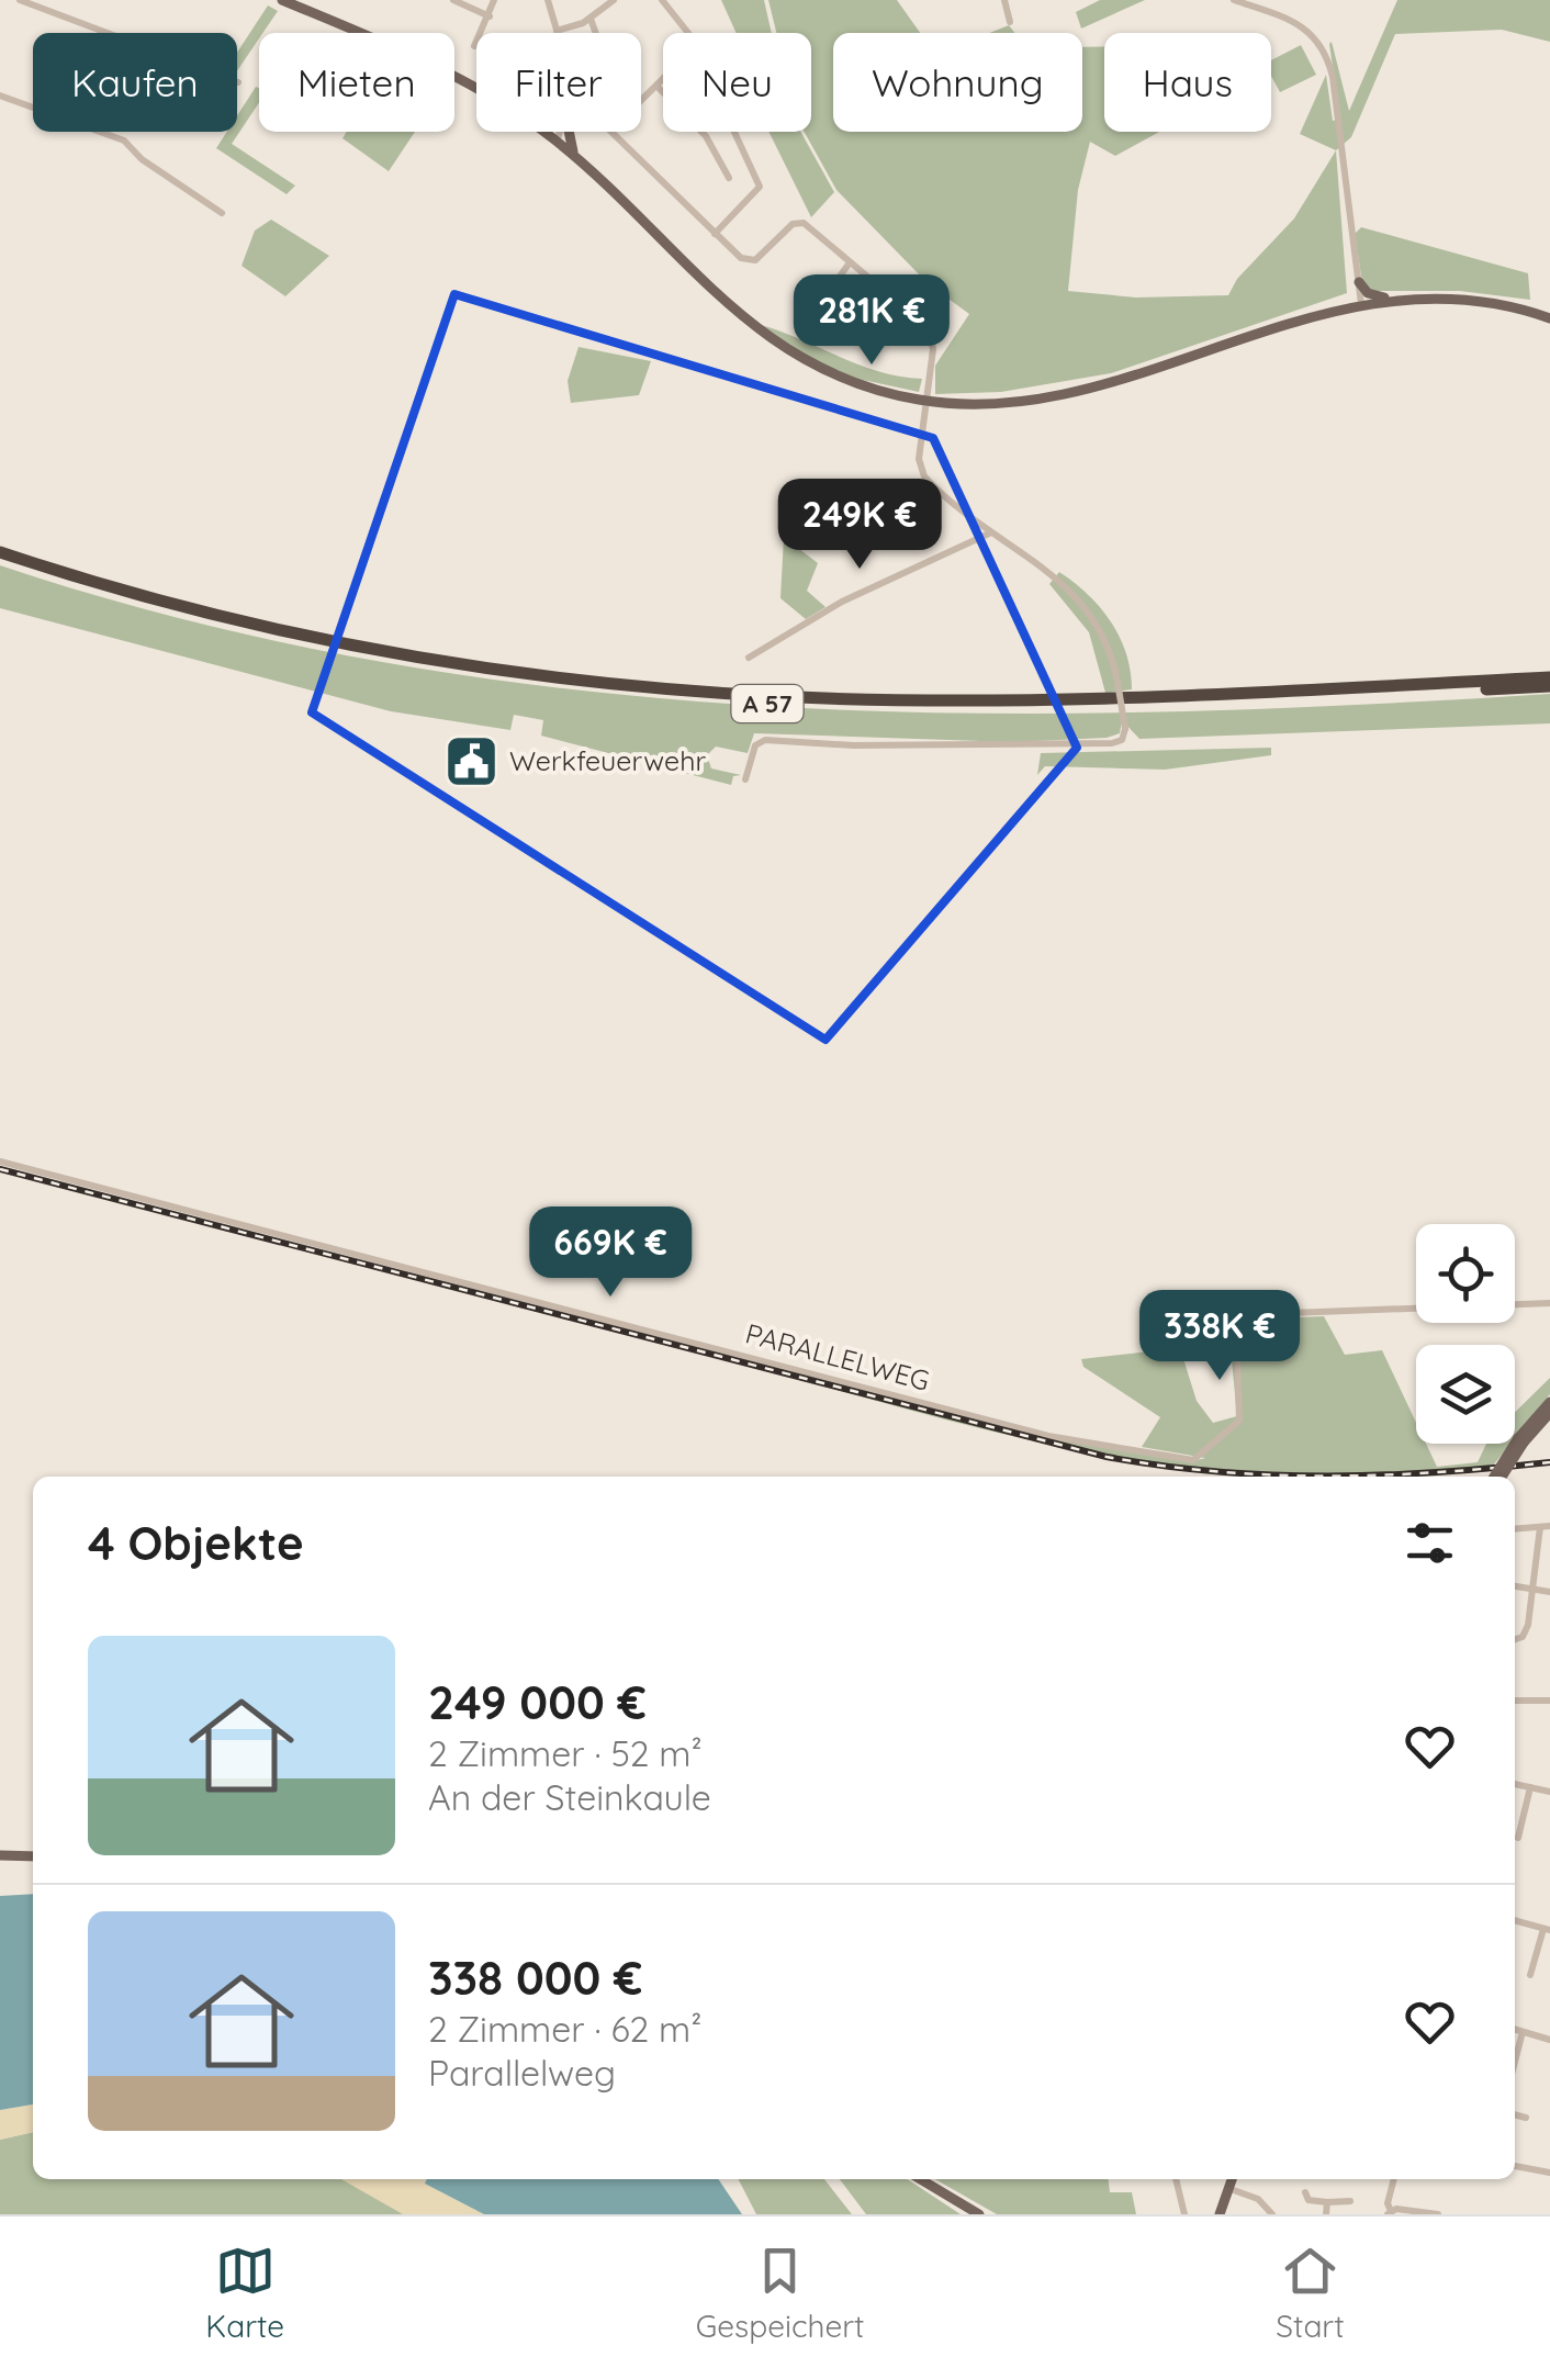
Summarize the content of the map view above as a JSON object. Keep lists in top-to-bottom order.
{
  "streets": {
    "highway": ["A 57"],
    "street": ["PARALLELWEG"]
  },
  "places": {
    "public building": ["Werkfeuerwehr"]
  },
  "page": {
    "chip": [
      "Kaufen",
      "Mieten",
      "Filter",
      "Neu",
      "Wohnung",
      "Haus"
    ],
    "price": [
      "281K €",
      "249K €",
      "669K €",
      "338K €"
    ],
    "heading": "4 Objekte",
    "list": [
      {
        "name": "249 000 €",
        "note": "2 Zimmer · 52 m² · An der Steinkaule"
      },
      {
        "name": "338 000 €",
        "note": "2 Zimmer · 62 m² · Parallelweg"
      }
    ],
    "tabs": ["Karte", "Gespeichert", "Start"]
  }
}
